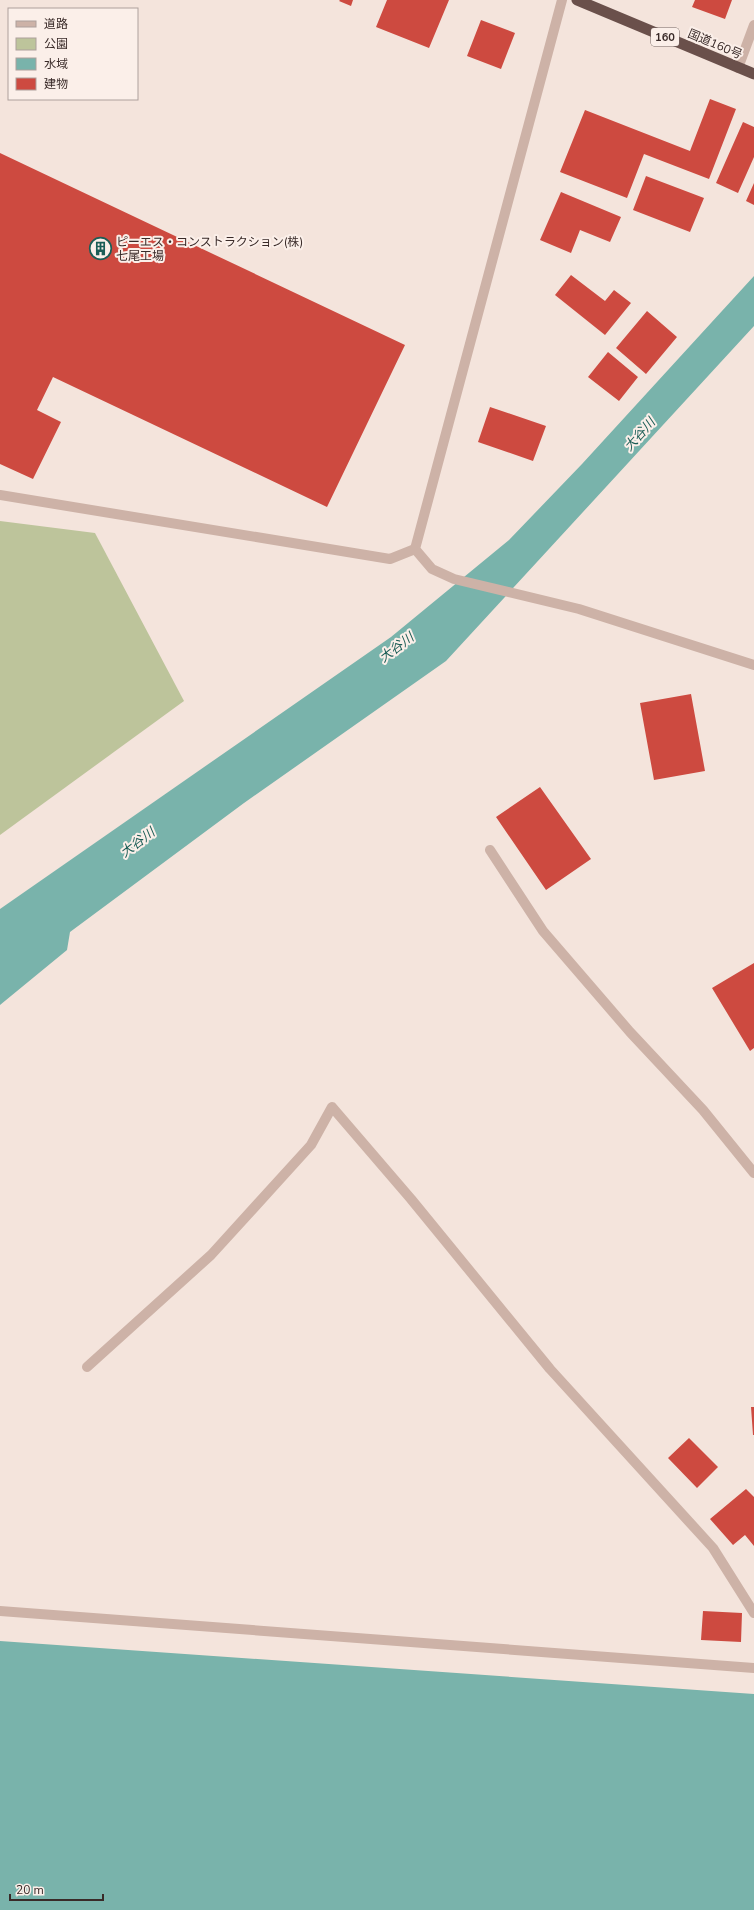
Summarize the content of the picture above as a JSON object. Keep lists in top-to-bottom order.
{
  "streets": {
    "highway": ["160", "国道160号"]
  },
  "water": ["大谷川"],
  "places": {
    "building": ["ピーエス・コンストラクション(株) 七尾工場"]
  },
  "legend": [
    "道路",
    "公園",
    "水域",
    "建物"
  ],
  "scale_bar": "20 m"
}
